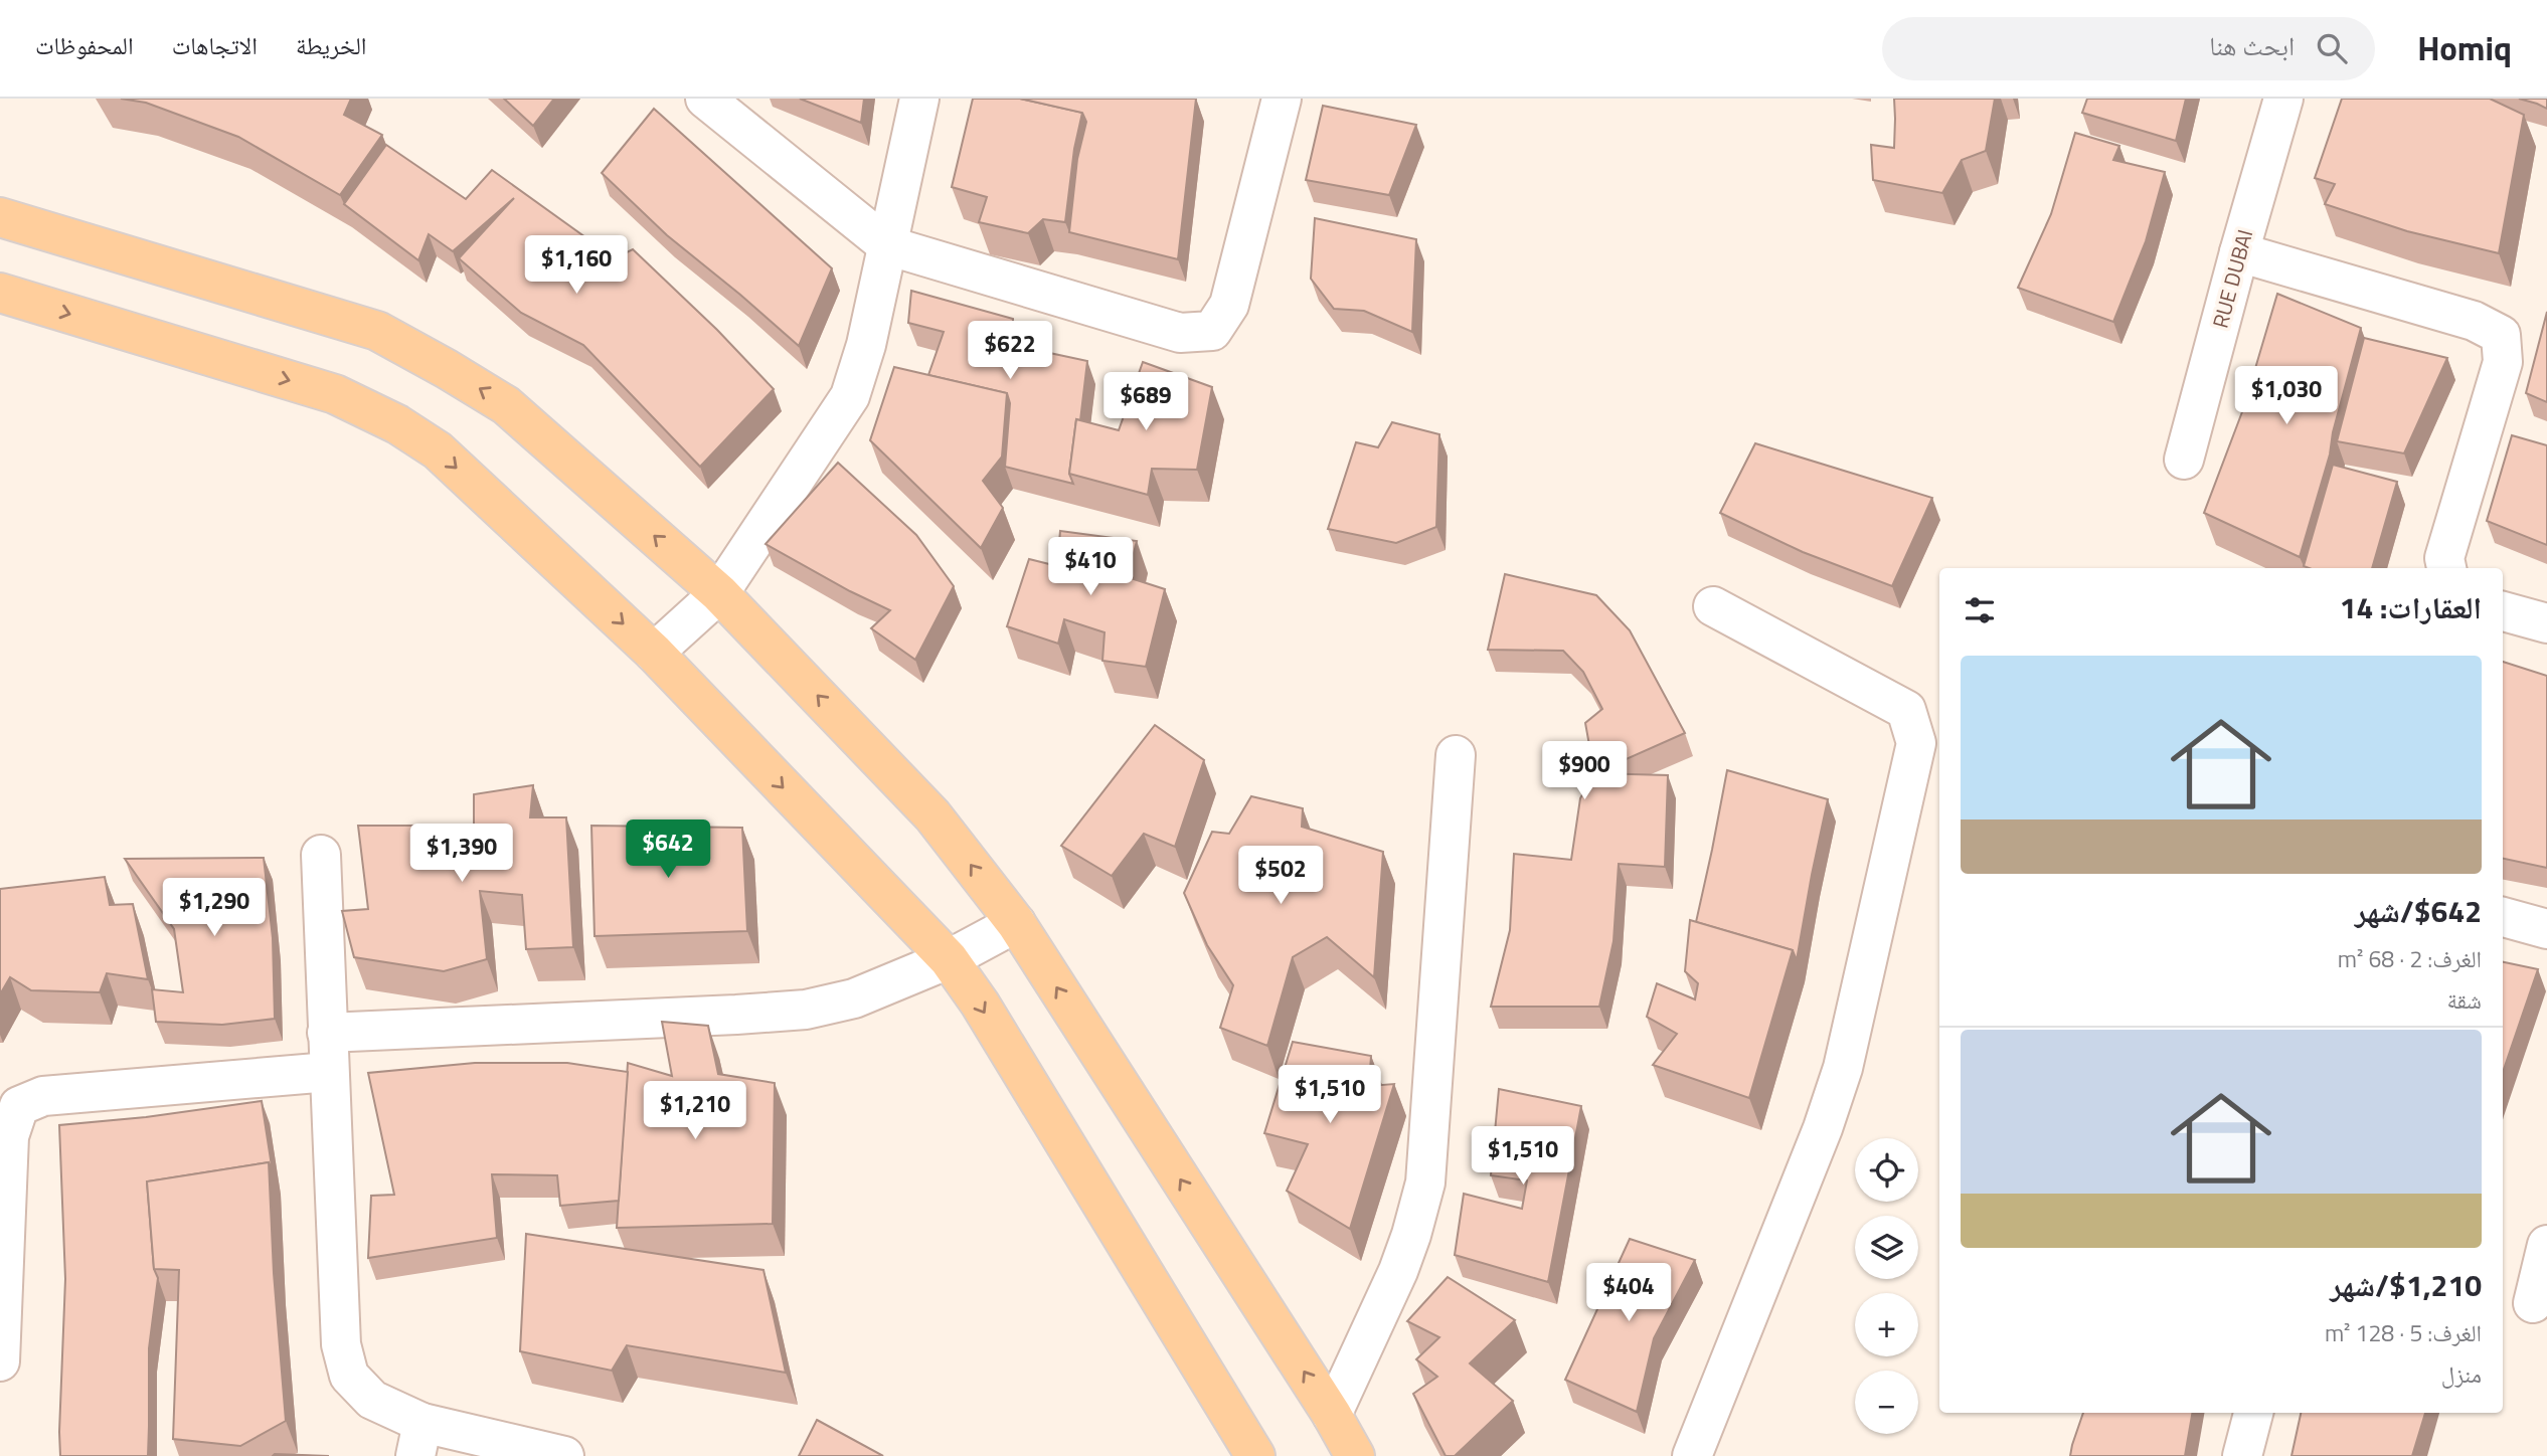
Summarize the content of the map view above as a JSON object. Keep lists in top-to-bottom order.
{
  "streets": {
    "street": ["RUE DUBAI"]
  },
  "page": {
    "header": "Homiq",
    "search": "ابحث هنا",
    "nav": ["الخريطة", "الاتجاهات", "المحفوظات"],
    "price": [
      "$1,160",
      "$622",
      "$1,030",
      "$689",
      "$410",
      "$900",
      "$642",
      "$1,390",
      "$502",
      "$1,290",
      "$1,510",
      "$1,210",
      "$1,510",
      "$404"
    ],
    "heading": "العقارات: 14",
    "list": [
      {
        "name": "$642/شهر",
        "note": "الغرف: 2 · 68 m² · شقة"
      },
      {
        "name": "$1,210/شهر",
        "note": "الغرف: 5 · 128 m² · منزل"
      }
    ],
    "map_buttons": ["+", "−"]
  }
}
